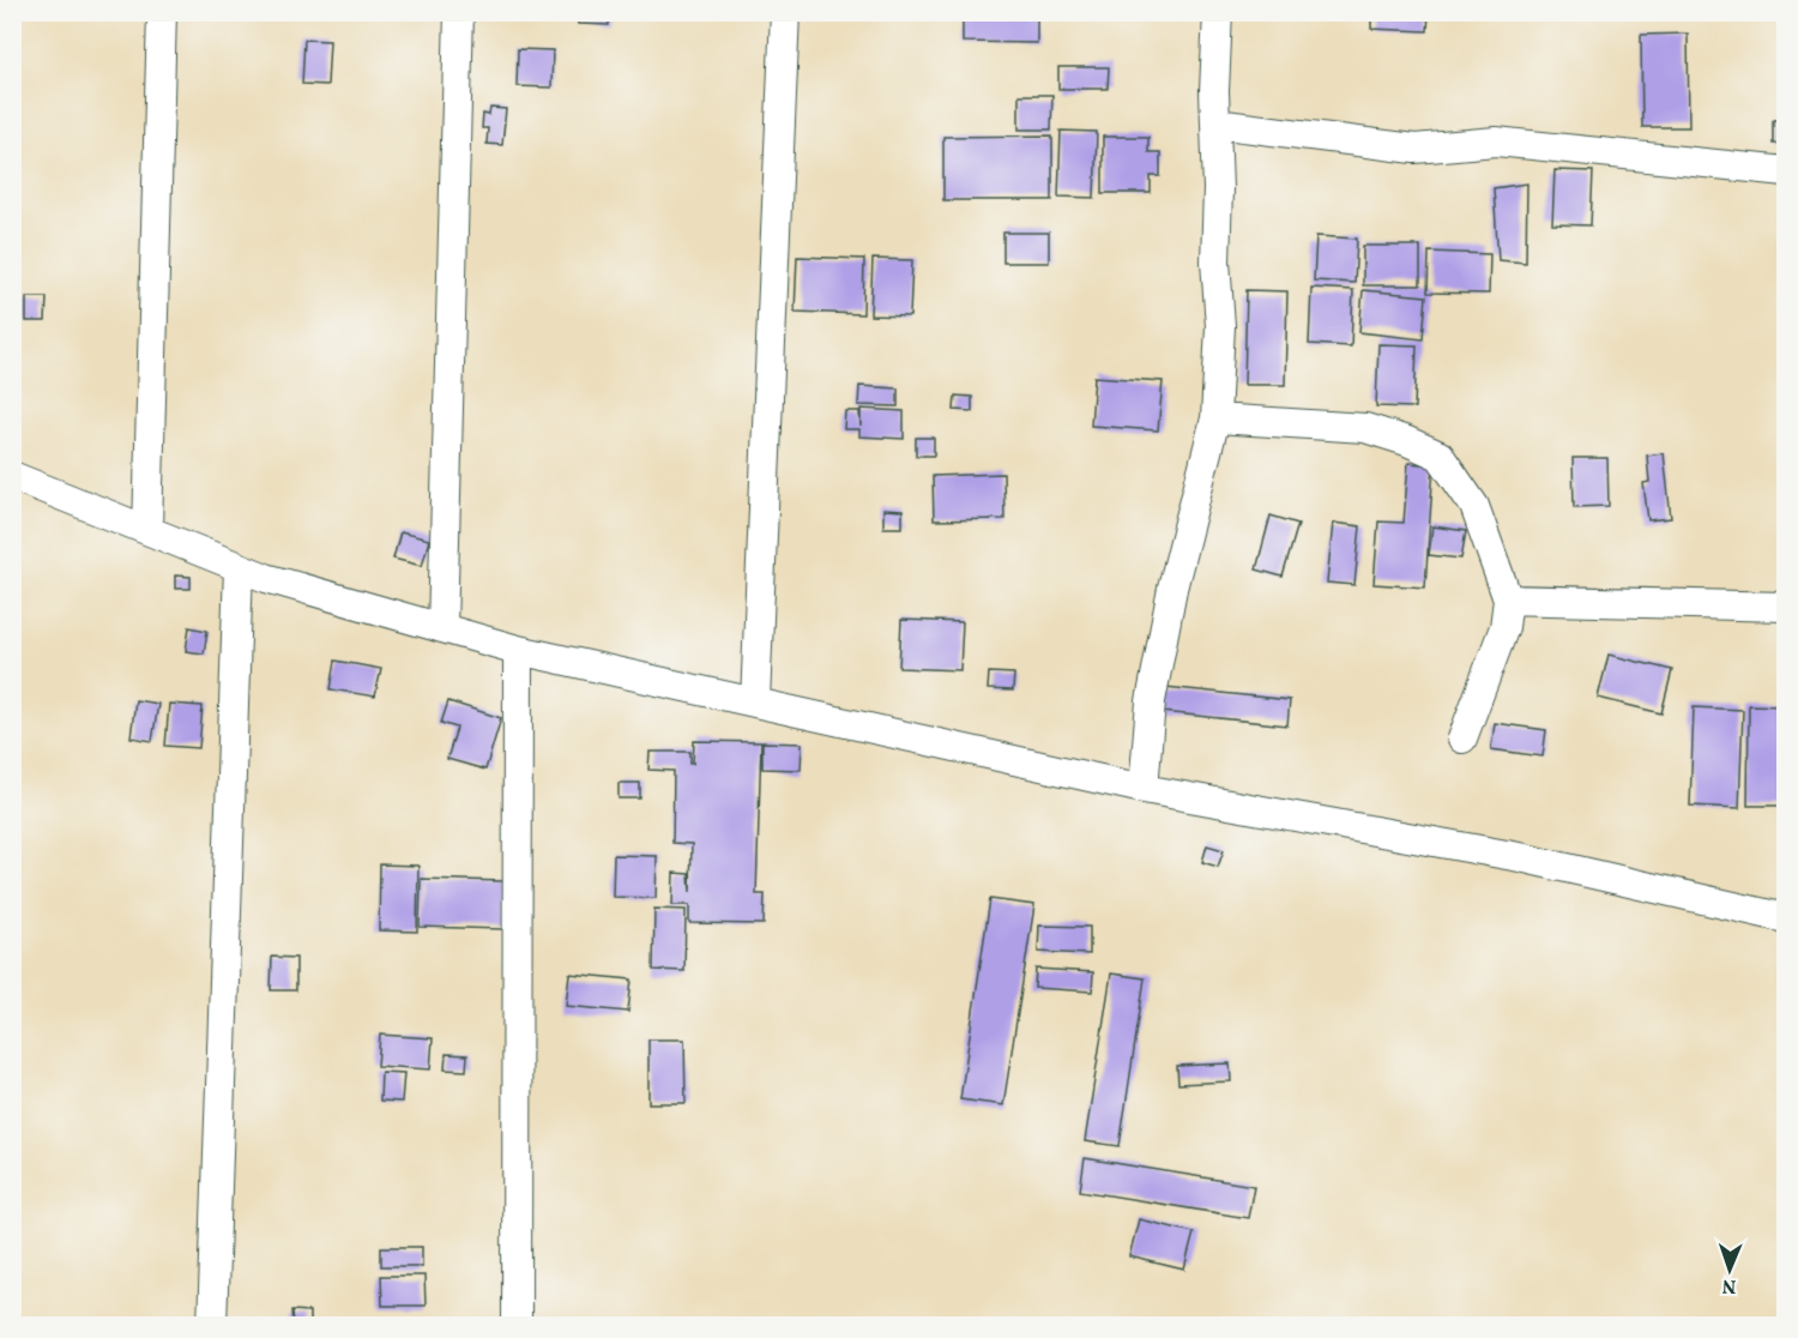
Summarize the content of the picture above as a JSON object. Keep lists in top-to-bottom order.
{
  "north": "bottom"
}
